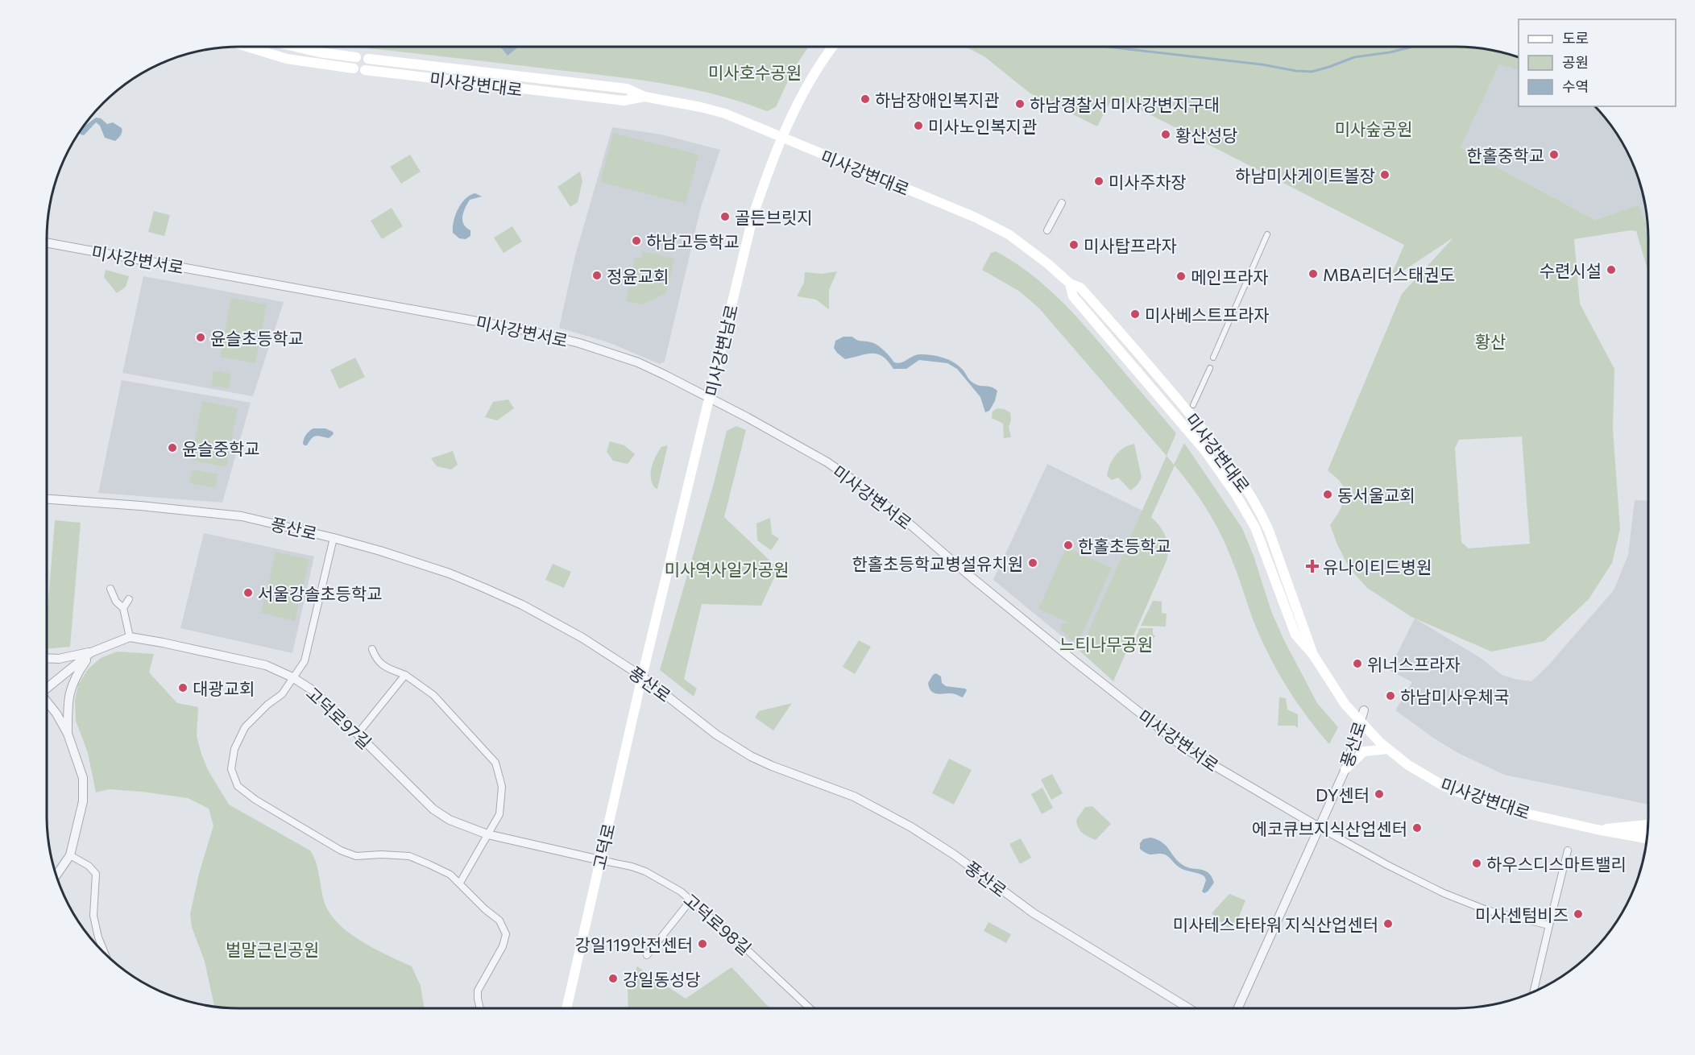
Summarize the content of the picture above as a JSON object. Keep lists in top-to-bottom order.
{
  "streets": {
    "main road": ["미사강변대로", "미사강변남로", "고덕로"],
    "street": [
      "미사강변서로",
      "풍산로",
      "고덕로97길",
      "고덕로98길"
    ]
  },
  "crossings": [
    ["미사강변대로", "미사강변남로"],
    ["미사강변대로", "풍산로"],
    ["미사강변서로", "미사강변남로"],
    ["미사강변서로", "풍산로"],
    ["미사강변남로", "풍산로"],
    ["미사강변남로", "고덕로"],
    ["풍산로", "고덕로"],
    ["고덕로97길", "고덕로"],
    ["고덕로97길", "고덕로98길"],
    ["고덕로", "고덕로98길"]
  ],
  "parks": [
    "미사호수공원",
    "미사숲공원",
    "황산",
    "미사역사일가공원",
    "느티나무공원",
    "벌말근린공원"
  ],
  "places": {
    "other": [
      "하남장애인복지관",
      "하남경찰서 미사강변지구대",
      "미사노인복지관",
      "황산성당",
      "한홀중학교",
      "하남미사게이트볼장",
      "미사주차장",
      "골든브릿지",
      "하남고등학교",
      "미사탑프라자",
      "수련시설",
      "MBA리더스태권도",
      "정윤교회",
      "메인프라자",
      "미사베스트프라자",
      "윤슬초등학교",
      "윤슬중학교",
      "동서울교회",
      "한홀초등학교",
      "한홀초등학교병설유치원",
      "서울강솔초등학교",
      "위너스프라자",
      "대광교회",
      "하남미사우체국",
      "DY센터",
      "에코큐브지식산업센터",
      "하우스디스마트밸리",
      "미사센텀비즈",
      "미사테스타타워 지식산업센터",
      "강일119안전센터",
      "강일동성당"
    ],
    "health": ["유나이티드병원"]
  },
  "legend": ["도로", "공원", "수역"]
}
